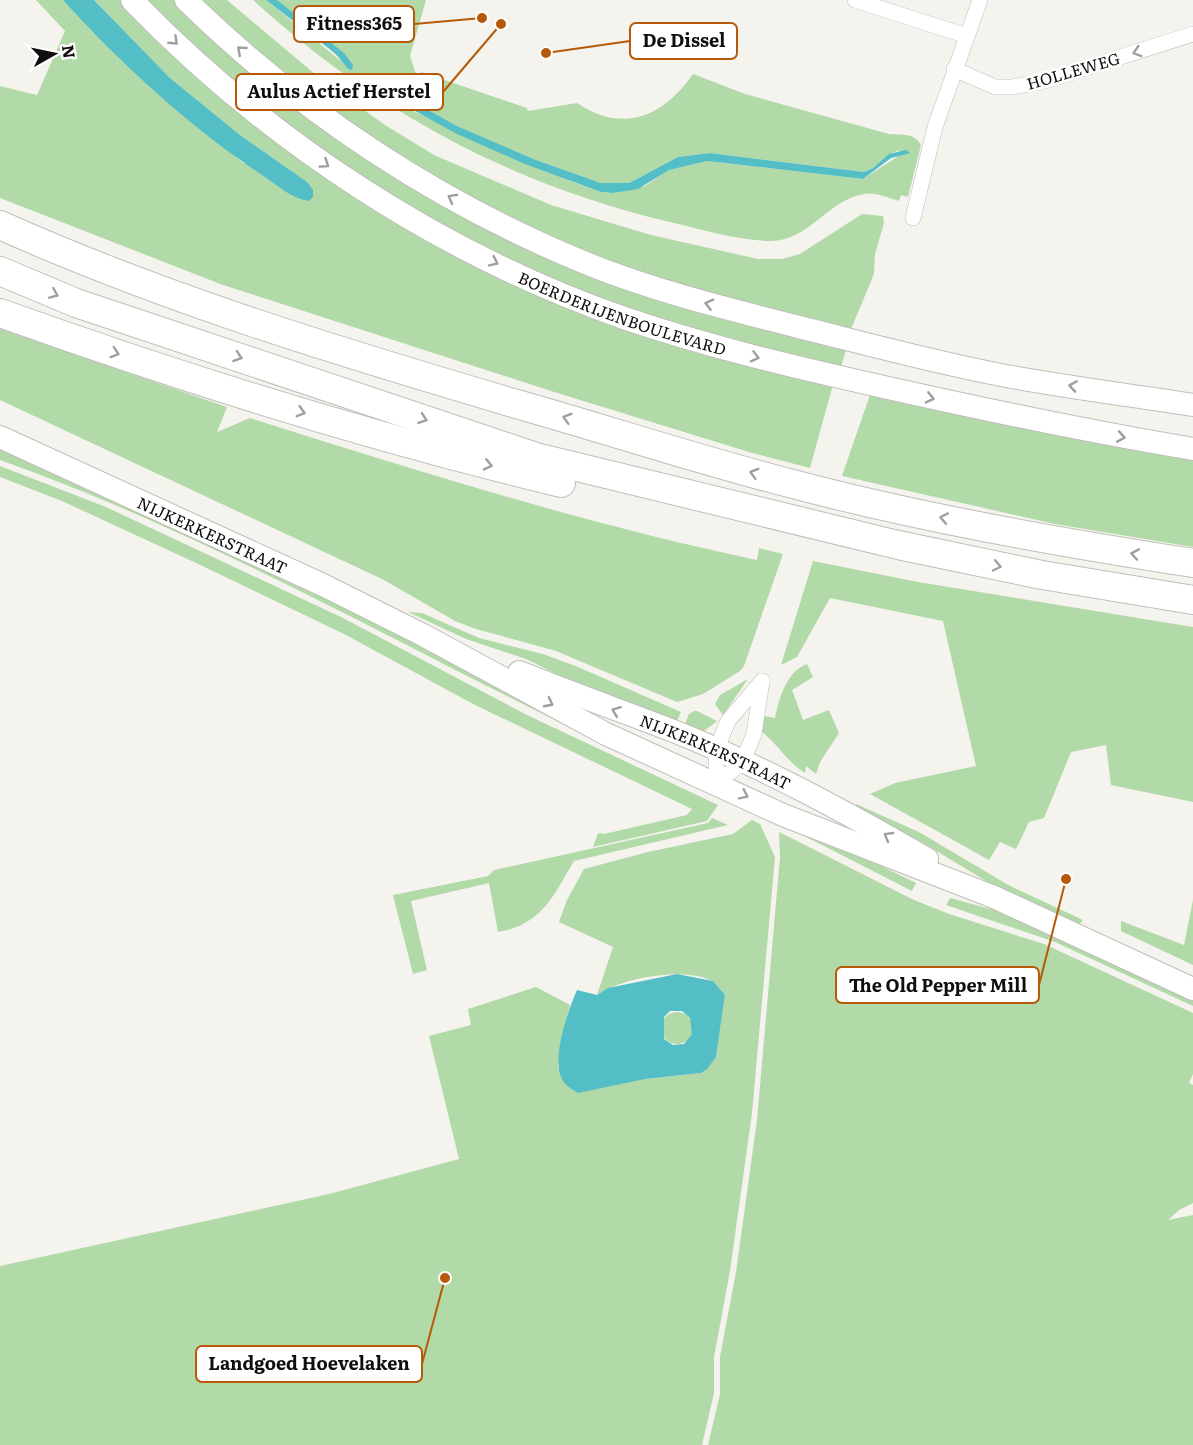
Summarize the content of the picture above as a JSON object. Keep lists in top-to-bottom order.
{
  "streets": {
    "main road": ["BOERDERIJENBOULEVARD", "NIJKERKERSTRAAT"],
    "street": ["HOLLEWEG"]
  },
  "one_way": ["HOLLEWEG"],
  "places": [
    "Fitness365",
    "Aulus Actief Herstel",
    "De Dissel",
    "The Old Pepper Mill",
    "Landgoed Hoevelaken"
  ],
  "north": "right"
}
